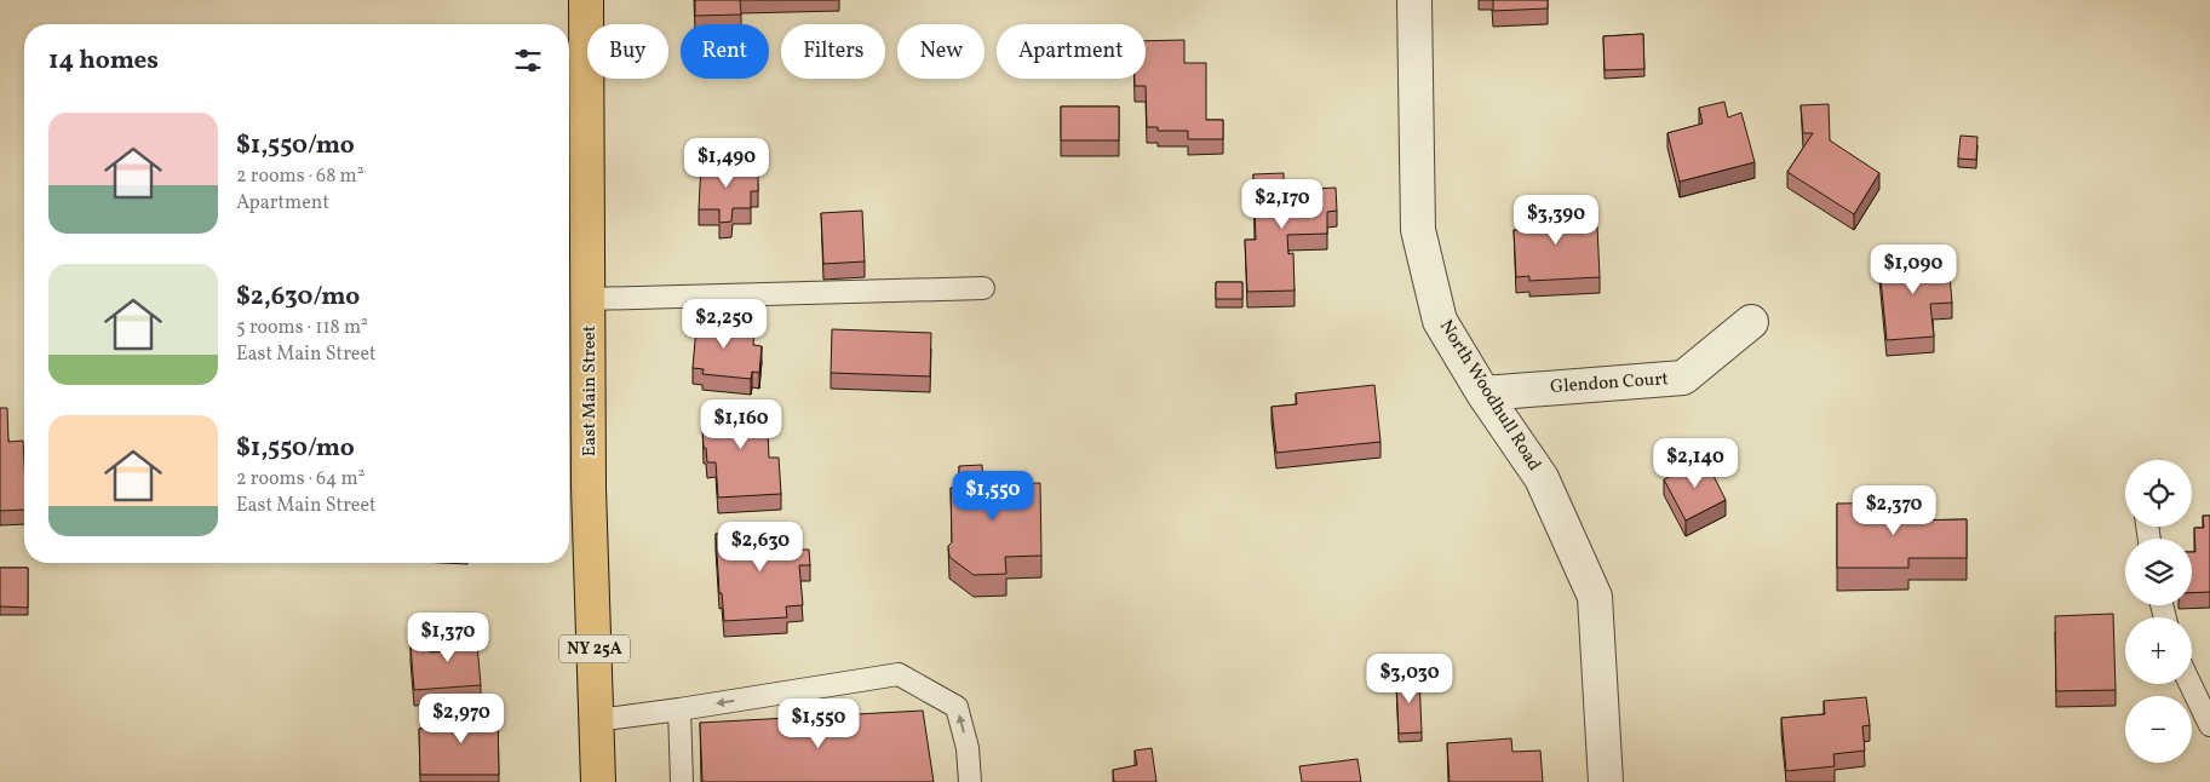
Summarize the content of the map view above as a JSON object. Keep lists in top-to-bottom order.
{
  "streets": {
    "main road": ["East Main Street", "NY 25A"],
    "street": ["Glendon Court", "North Woodhull Road"]
  },
  "crossings": [
    ["Glendon Court", "North Woodhull Road"]
  ],
  "page": {
    "chip": [
      "Buy",
      "Rent",
      "Filters",
      "New",
      "Apartment"
    ],
    "heading": "14 homes",
    "list": [
      {
        "name": "$1,550/mo",
        "note": "2 rooms · 68 m² · Apartment"
      },
      {
        "name": "$2,630/mo",
        "note": "5 rooms · 118 m² · East Main Street"
      },
      {
        "name": "$1,550/mo",
        "note": "2 rooms · 64 m² · East Main Street"
      }
    ],
    "price": [
      "$1,490",
      "$2,170",
      "$3,390",
      "$1,090",
      "$2,250",
      "$1,160",
      "$2,140",
      "$1,550",
      "$2,370",
      "$2,630",
      "$1,370",
      "$3,030",
      "$2,970",
      "$1,550"
    ],
    "map_buttons": ["+", "−"]
  }
}
